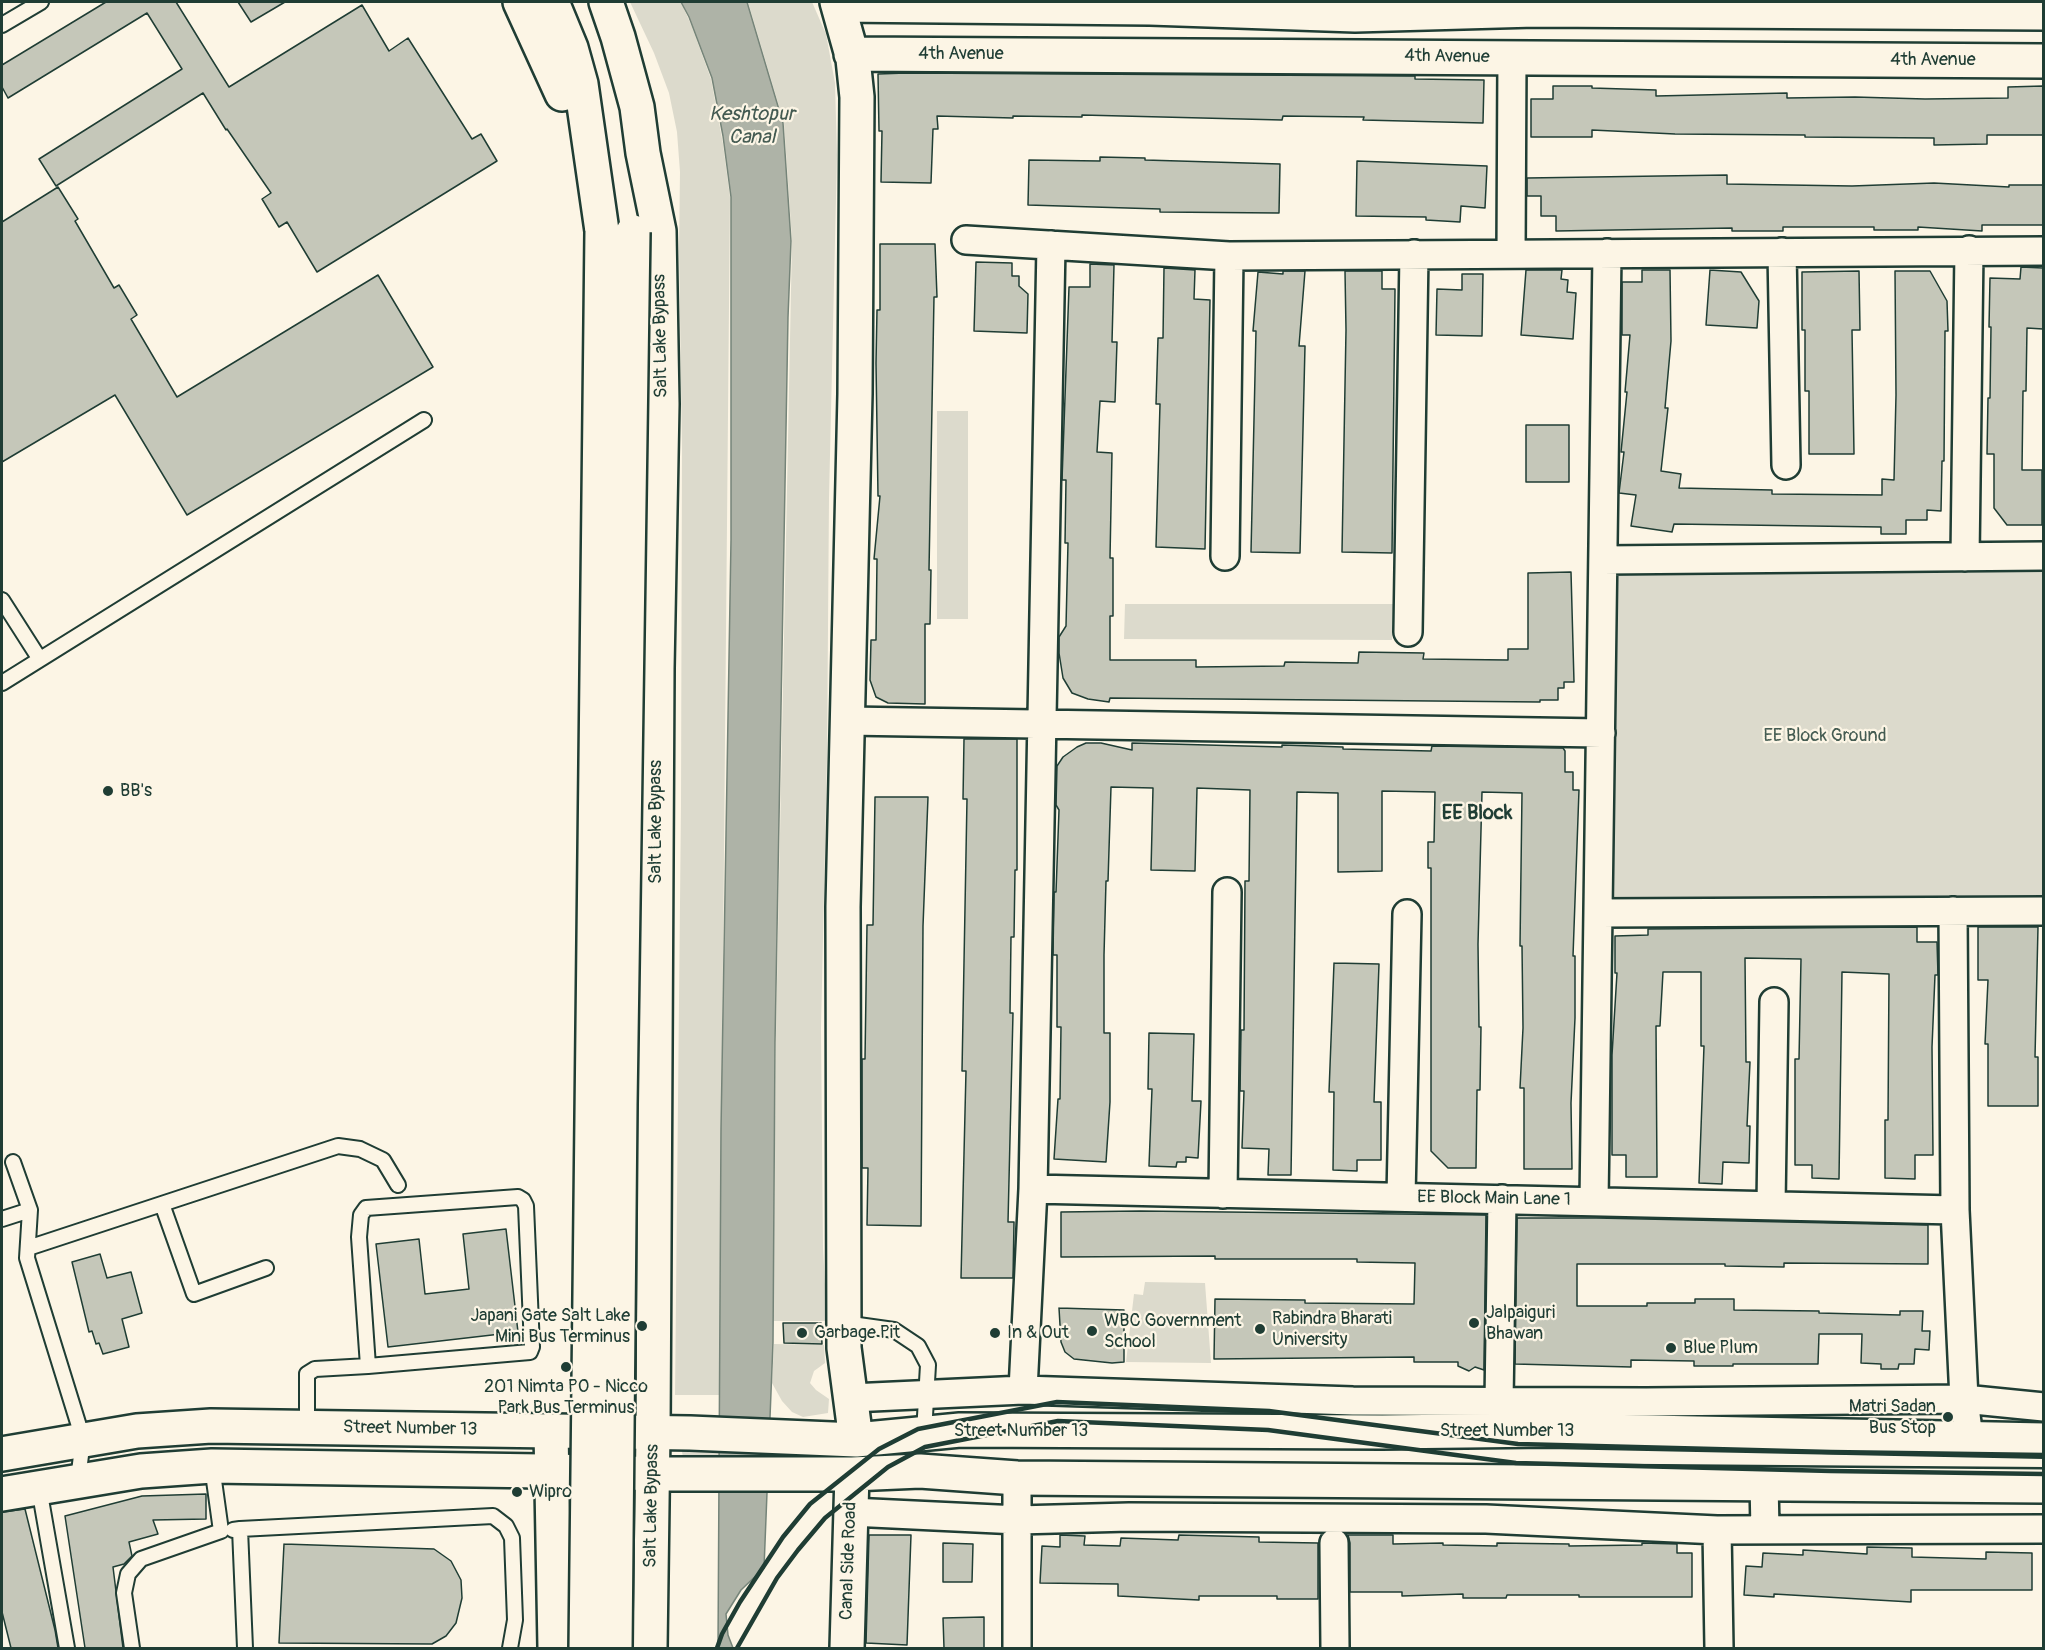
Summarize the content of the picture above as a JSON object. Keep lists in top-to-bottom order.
{
  "streets": {
    "main road": [
      "4th Avenue",
      "Salt Lake Bypass",
      "Street Number 13",
      "Canal Side Road"
    ],
    "street": ["EE Block Main Lane 1"]
  },
  "crossings": [
    ["Salt Lake Bypass", "Street Number 13"]
  ],
  "districts": ["EE Block"],
  "water": ["Keshtopur Canal"],
  "parks": ["EE Block Ground"],
  "places": [
    "BB's",
    "Jalpaiguri Bhawan",
    "Japani Gate Salt Lake Mini Bus Terminus",
    "Rabindra Bharati University",
    "WBC Government School",
    "Garbage Pit",
    "In & Out",
    "Blue Plum",
    "201 Nimta PO - Nicco Park Bus Terminus",
    "Matri Sadan Bus Stop",
    "Wipro"
  ]
}
